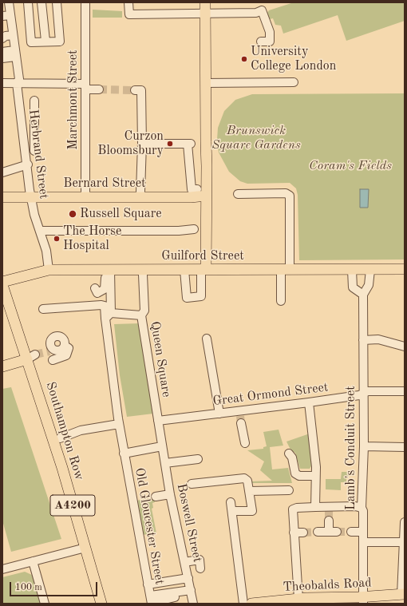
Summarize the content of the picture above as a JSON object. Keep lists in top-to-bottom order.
{
  "streets": {
    "main road": [
      "Bernard Street",
      "Guilford Street",
      "Southampton Row",
      "A4200",
      "Theobalds Road"
    ],
    "street": [
      "Marchmont Street",
      "Herbrand Street",
      "Queen Square",
      "Great Ormond Street",
      "Lamb's Conduit Street",
      "Boswell Street",
      "Old Gloucester Street"
    ]
  },
  "crossings": [
    ["Marchmont Street", "Bernard Street"],
    ["Herbrand Street", "Bernard Street"],
    ["Herbrand Street", "Guilford Street"],
    ["Queen Square", "Great Ormond Street"],
    ["Queen Square", "Boswell Street"],
    ["Great Ormond Street", "Lamb's Conduit Street"],
    ["Southampton Row", "A4200"],
    ["Lamb's Conduit Street", "Theobalds Road"]
  ],
  "parks": ["Brunswick Square Gardens", "Coram's Fields"],
  "places": [
    "University College London",
    "Curzon Bloomsbury",
    "Russell Square",
    "The Horse Hospital"
  ],
  "scale_bar": "100 m"
}
